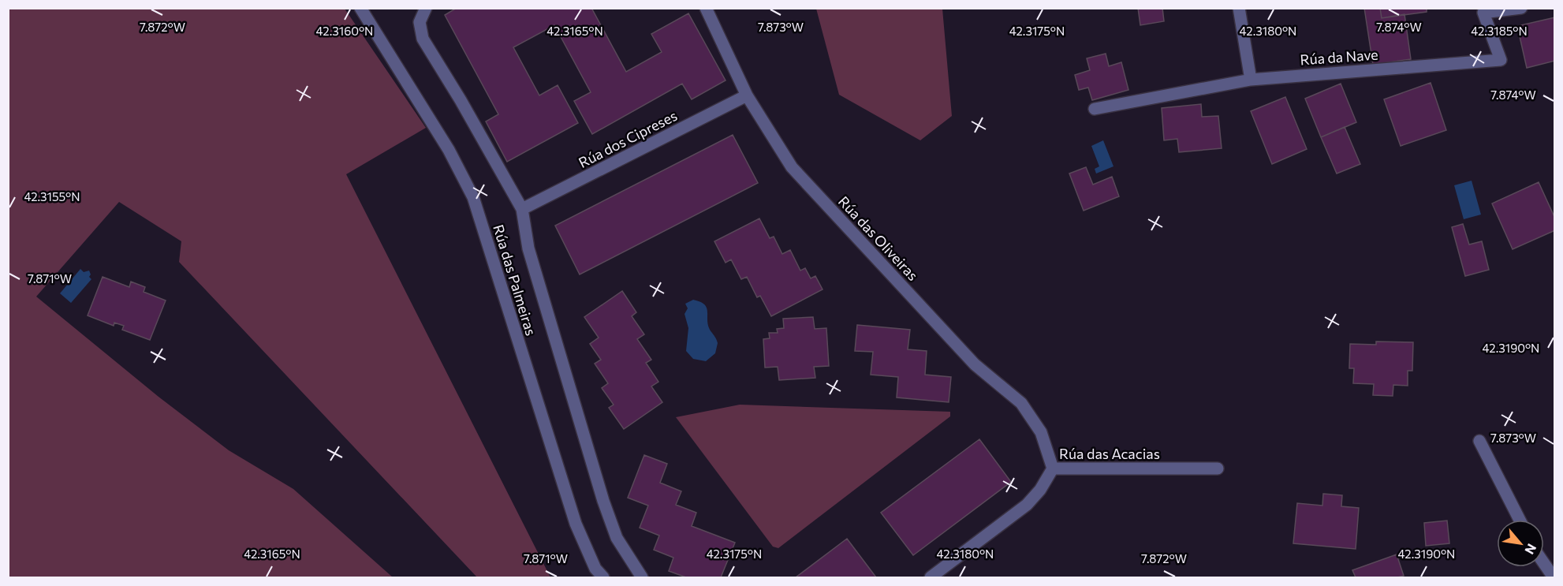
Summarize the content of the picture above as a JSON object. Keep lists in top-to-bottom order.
{
  "streets": {
    "street": [
      "Rúa da Nave",
      "Rúa dos Cipreses",
      "Rúa das Oliveiras",
      "Rúa das Palmeiras",
      "Rúa das Acacias"
    ]
  },
  "crossings": [
    ["Rúa dos Cipreses", "Rúa das Oliveiras"],
    ["Rúa dos Cipreses", "Rúa das Palmeiras"],
    ["Rúa das Oliveiras", "Rúa das Acacias"]
  ],
  "north": "bottom right",
  "coordinates": [
    "7.874°W",
    "7.872°W",
    "7.873°W",
    "42.3160°N",
    "42.3165°N",
    "42.3175°N",
    "42.3180°N",
    "42.3185°N",
    "42.3155°N",
    "7.871°W",
    "42.3190°N"
  ]
}
